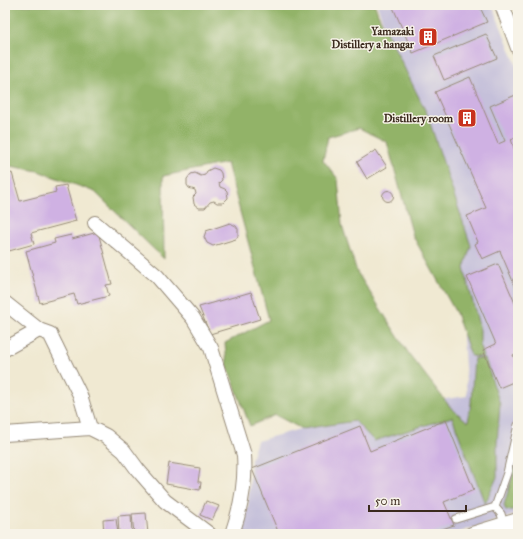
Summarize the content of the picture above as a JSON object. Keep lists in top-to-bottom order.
{
  "places": {
    "building": ["Yamazaki Distillery a hangar", "Distillery room"]
  },
  "scale_bar": "50 m"
}
